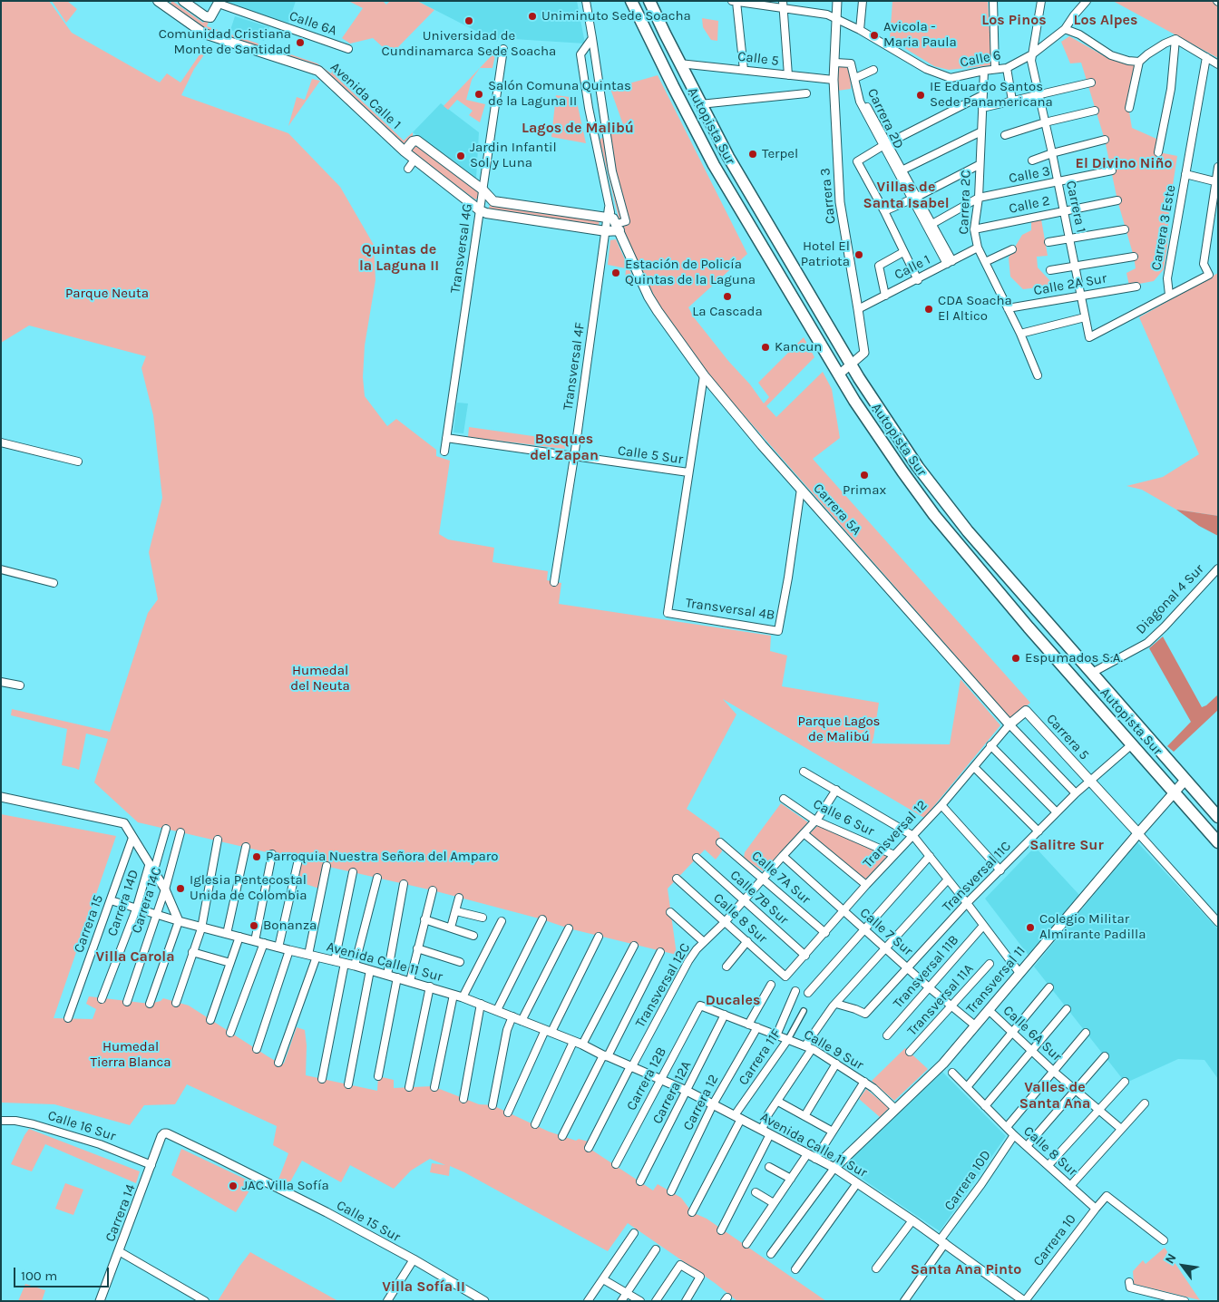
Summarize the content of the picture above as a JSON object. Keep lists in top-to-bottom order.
{
  "streets": {
    "highway": ["Autopista Sur"],
    "main road": [
      "Avenida Calle 1",
      "Carrera 5A",
      "Carrera 5",
      "Transversal 12",
      "Transversal 11"
    ],
    "street": [
      "Calle 6A",
      "Calle 5",
      "Calle 6",
      "Carrera 2D",
      "Calle 3",
      "Carrera 3",
      "Carrera 2C",
      "Calle 2",
      "Carrera 1",
      "Carrera 3 Este",
      "Transversal 4G",
      "Calle 1",
      "Calle 2A Sur",
      "Transversal 4F",
      "Calle 5 Sur",
      "Diagonal 4 Sur",
      "Transversal 4B",
      "Calle 6 Sur",
      "Transversal 11C",
      "Calle 7A Sur",
      "Calle 7B Sur",
      "Carrera 14C",
      "Carrera 14D",
      "Calle 8 Sur",
      "Carrera 15",
      "Calle 7 Sur",
      "Avenida Calle 11 Sur",
      "Transversal 11B",
      "Transversal 12C",
      "Transversal 11A",
      "Calle 6A Sur",
      "Calle 9 Sur",
      "Carrera 11F",
      "Carrera 12B",
      "Carrera 12A",
      "Carrera 12",
      "Calle 16 Sur",
      "Carrera 10D",
      "Carrera 14",
      "Calle 15 Sur",
      "Carrera 10"
    ]
  },
  "crossings": [
    ["Calle 5", "Autopista Sur"],
    ["Calle 5", "Carrera 3"],
    ["Calle 6", "Carrera 3"],
    ["Calle 6", "Carrera 2C"],
    ["Calle 6", "Carrera 1"],
    ["Avenida Calle 1", "Transversal 4G"],
    ["Avenida Calle 1", "Transversal 4F"],
    ["Avenida Calle 1", "Carrera 5A"],
    ["Carrera 2D", "Calle 3"],
    ["Carrera 2D", "Calle 1"],
    ["Autopista Sur", "Carrera 3"],
    ["Autopista Sur", "Diagonal 4 Sur"],
    ["Autopista Sur", "Transversal 11C"],
    ["Autopista Sur", "Transversal 11"],
    ["Calle 3", "Carrera 2C"],
    ["Calle 3", "Carrera 1"],
    ["Carrera 3", "Calle 1"],
    ["Carrera 2C", "Calle 2"],
    ["Carrera 2C", "Calle 1"],
    ["Carrera 2C", "Calle 2A Sur"],
    ["Calle 2", "Carrera 1"],
    ["Carrera 1", "Carrera 3 Este"],
    ["Carrera 1", "Calle 2A Sur"],
    ["Transversal 4G", "Calle 5 Sur"],
    ["Transversal 4F", "Calle 5 Sur"],
    ["Transversal 4F", "Carrera 5A"],
    ["Calle 5 Sur", "Transversal 4B"],
    ["Carrera 5A", "Transversal 4B"],
    ["Carrera 5A", "Transversal 12"],
    ["Carrera 5A", "Transversal 11C"],
    ["Carrera 5", "Transversal 12"],
    ["Carrera 5", "Transversal 11C"],
    ["Carrera 5", "Transversal 11"],
    ["Calle 6 Sur", "Transversal 12"],
    ["Calle 6 Sur", "Transversal 11C"],
    ["Calle 6 Sur", "Transversal 11B"],
    ["Calle 6 Sur", "Transversal 11"],
    ["Calle 6 Sur", "Transversal 12C"],
    ["Transversal 12", "Calle 7A Sur"],
    ["Transversal 12", "Calle 7B Sur"],
    ["Transversal 12", "Calle 8 Sur"],
    ["Transversal 12", "Calle 7 Sur"],
    ["Transversal 11C", "Calle 7 Sur"],
    ["Calle 7A Sur", "Transversal 12C"],
    ["Calle 7B Sur", "Transversal 12C"],
    ["Calle 8 Sur", "Transversal 12C"],
    ["Calle 8 Sur", "Carrera 10D"],
    ["Calle 8 Sur", "Carrera 10"],
    ["Calle 7 Sur", "Transversal 11B"],
    ["Calle 7 Sur", "Transversal 11"],
    ["Calle 7 Sur", "Transversal 12C"],
    ["Calle 7 Sur", "Transversal 11A"],
    ["Avenida Calle 11 Sur", "Transversal 11"],
    ["Avenida Calle 11 Sur", "Transversal 12C"],
    ["Avenida Calle 11 Sur", "Carrera 11F"],
    ["Avenida Calle 11 Sur", "Carrera 12B"],
    ["Avenida Calle 11 Sur", "Carrera 12A"],
    ["Avenida Calle 11 Sur", "Carrera 12"],
    ["Avenida Calle 11 Sur", "Carrera 10D"],
    ["Avenida Calle 11 Sur", "Carrera 10"],
    ["Transversal 11", "Calle 6A Sur"],
    ["Transversal 11", "Calle 9 Sur"],
    ["Calle 9 Sur", "Carrera 11F"],
    ["Calle 9 Sur", "Carrera 12B"],
    ["Calle 9 Sur", "Carrera 12A"],
    ["Calle 9 Sur", "Carrera 12"],
    ["Calle 16 Sur", "Carrera 14"],
    ["Carrera 14", "Calle 15 Sur"]
  ],
  "districts": [
    "Los Pinos",
    "Los Alpes",
    "Lagos de Malibú",
    "El Divino Niño",
    "Villas de Santa Isabel",
    "Quintas de la Laguna II",
    "Bosques del Zapan",
    "Salitre Sur",
    "Villa Carola",
    "Ducales",
    "Valles de Santa Ana",
    "Santa Ana Pinto",
    "Villa Sofía II"
  ],
  "parks": [
    "Parque Neuta",
    "Humedal del Neuta",
    "Parque Lagos de Malibú",
    "Humedal Tierra Blanca"
  ],
  "places": [
    "Uniminuto Sede Soacha",
    "Universidad de Cundinamarca Sede Soacha",
    "Avicola - Maria Paula",
    "Comunidad Cristiana Monte de Santidad",
    "Salón Comuna Quintas de la Laguna II",
    "IE Eduardo Santos Sede Panamericana",
    "Terpel",
    "Jardin Infantil Sol y Luna",
    "Hotel El Patriota",
    "Estación de Policía Quintas de la Laguna",
    "La Cascada",
    "CDA Soacha El Altico",
    "Kancun",
    "Primax",
    "Espumados S.A.",
    "Parroquia Nuestra Señora del Amparo",
    "Iglesia Pentecostal Unida de Colombia",
    "Bonanza",
    "Colegio Militar Almirante Padilla",
    "JAC Villa Sofía"
  ],
  "scale_bar": "100 m",
  "north": "top left"
}
